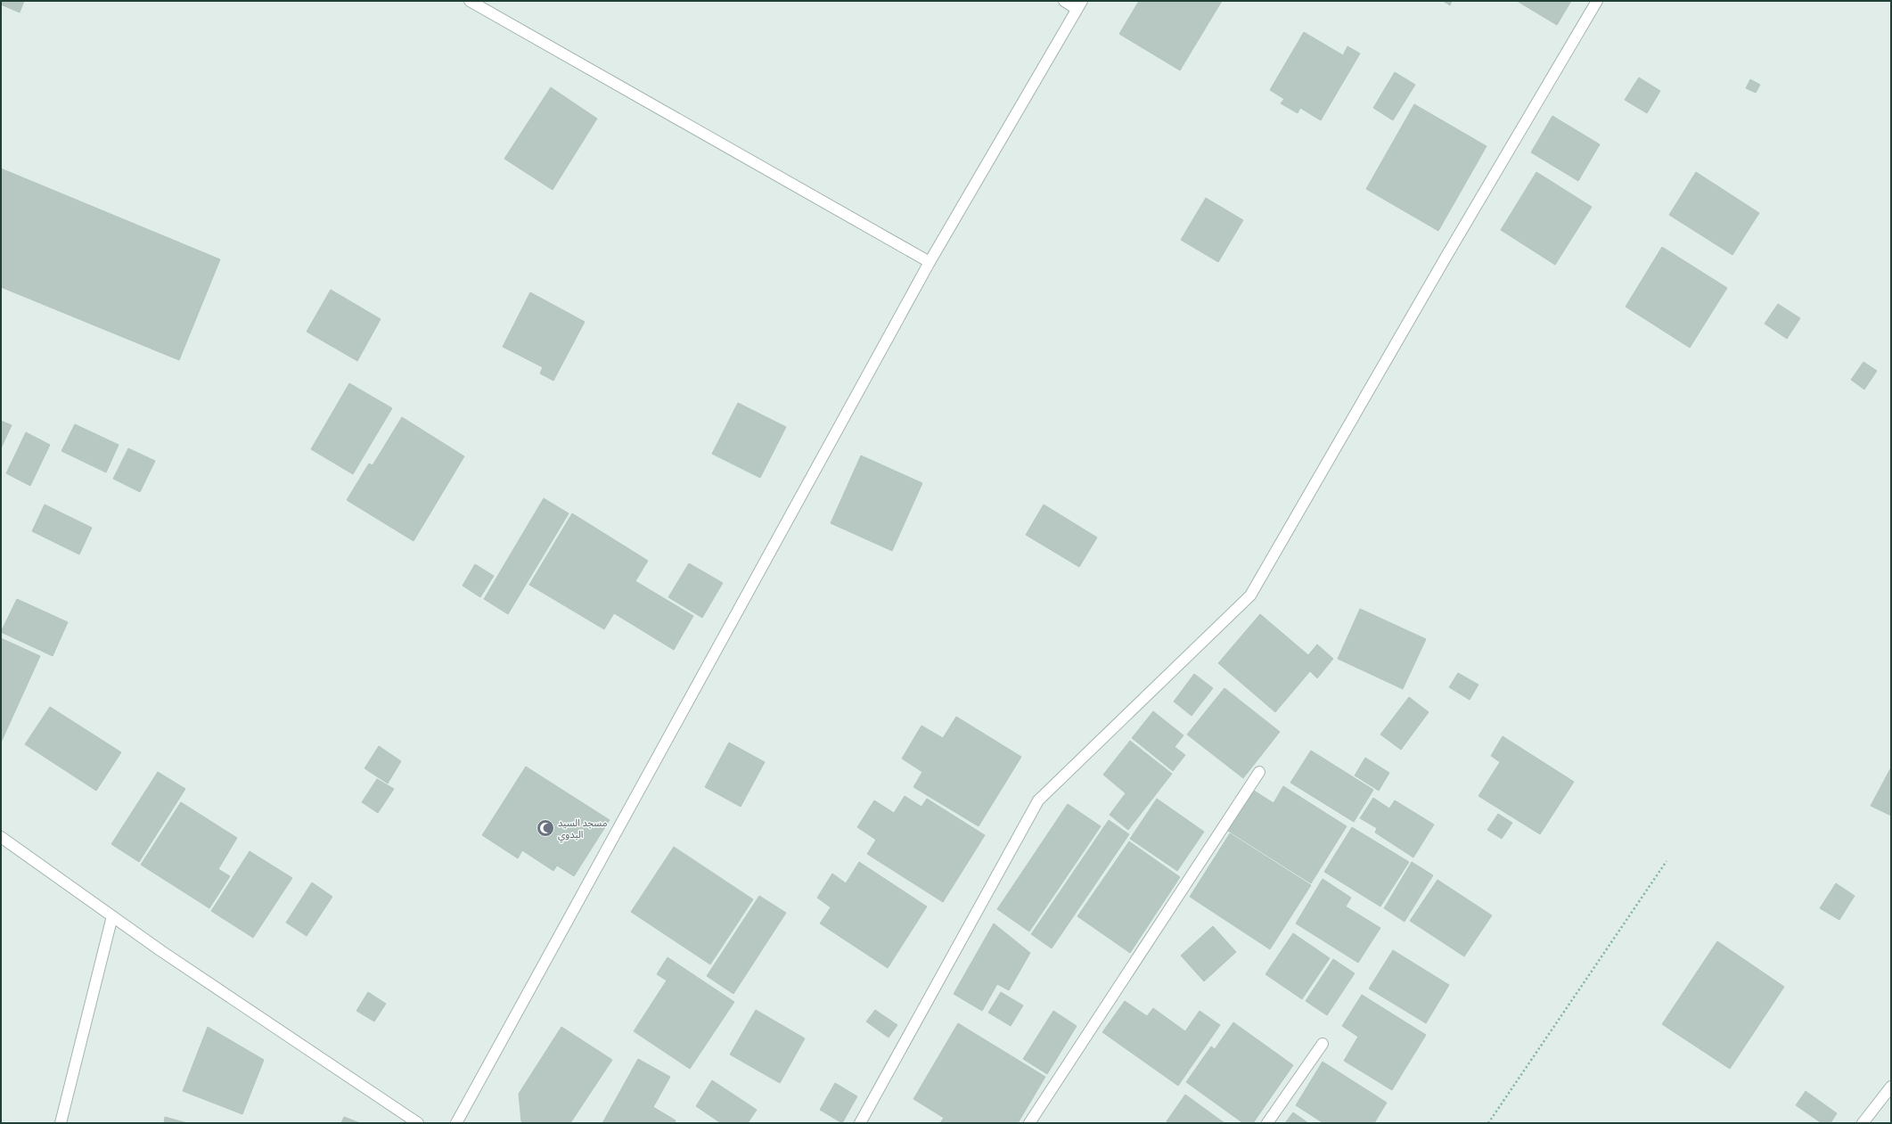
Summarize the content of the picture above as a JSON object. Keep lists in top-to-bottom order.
{
  "places": {
    "mosque": ["مسجد السيد البدوي"]
  }
}
